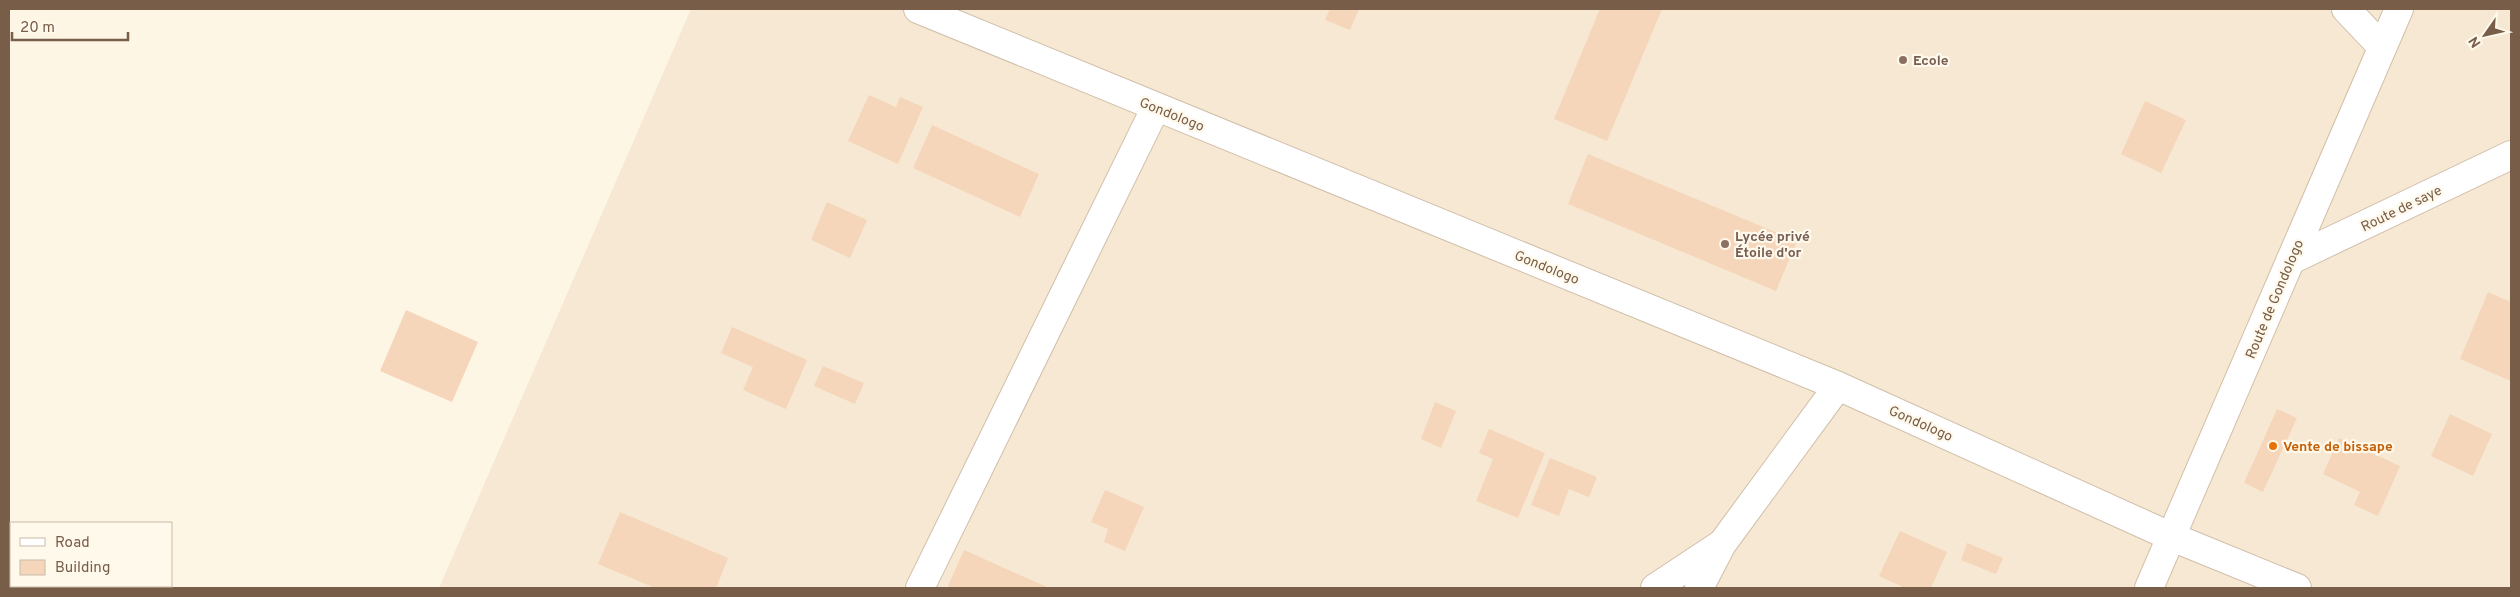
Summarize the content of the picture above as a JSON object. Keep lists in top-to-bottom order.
{
  "streets": {
    "street": ["Gondologo", "Route de saye", "Route de Gondologo"]
  },
  "crossings": [
    ["Gondologo", "Route de Gondologo"],
    ["Route de saye", "Route de Gondologo"]
  ],
  "places": ["Ecole", "Lycée privé Étoile d'or", "Vente de bissape"],
  "legend": ["Road", "Building"],
  "scale_bar": "20 m",
  "north": "bottom left"
}
